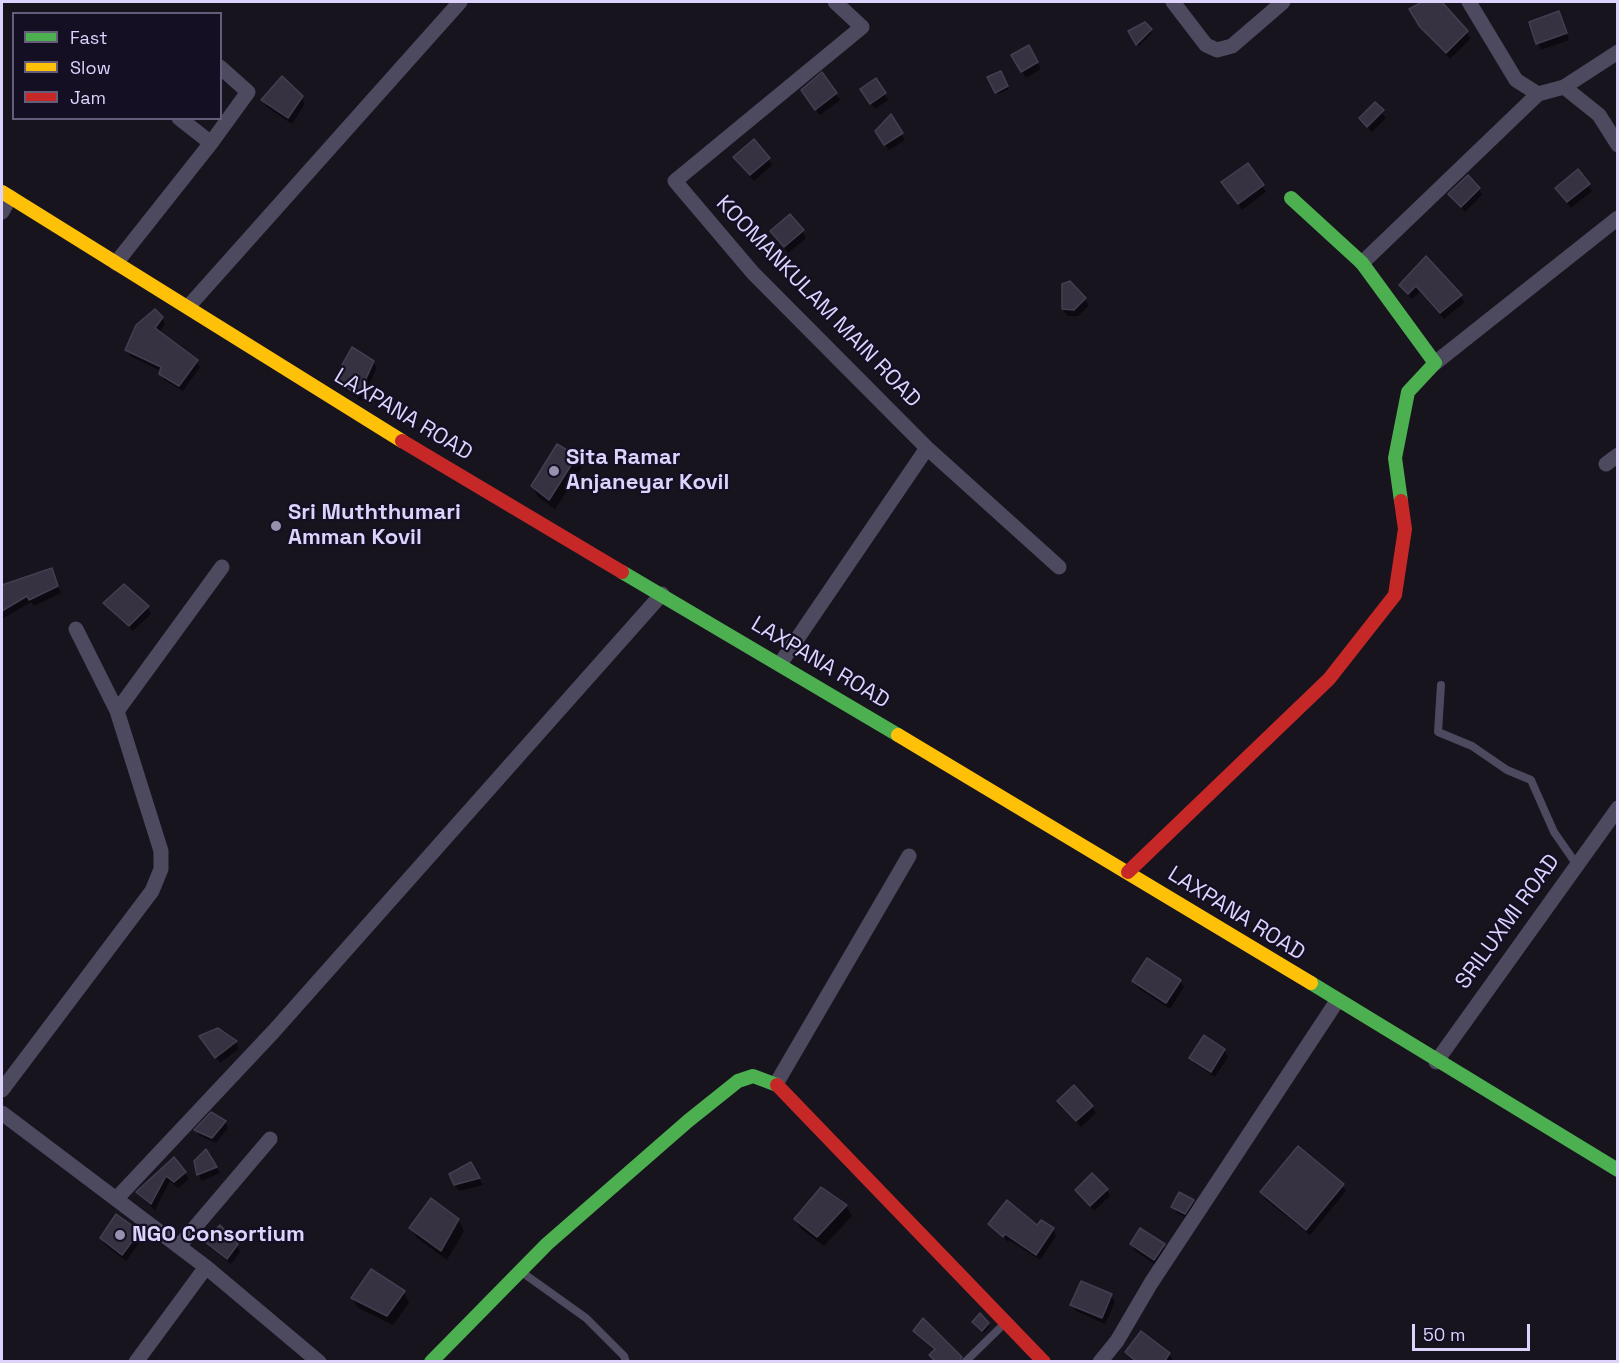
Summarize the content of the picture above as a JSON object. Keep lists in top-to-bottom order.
{
  "streets": {
    "street": ["KOOMANKULAM MAIN ROAD", "LAXPANA ROAD", "SRILUXMI ROAD"]
  },
  "crossings": [
    ["LAXPANA ROAD", "SRILUXMI ROAD"]
  ],
  "places": ["Sita Ramar Anjaneyar Kovil", "Sri Muththumari Amman Kovil", "NGO Consortium"],
  "legend": ["Fast", "Slow", "Jam"],
  "scale_bar": "50 m"
}
